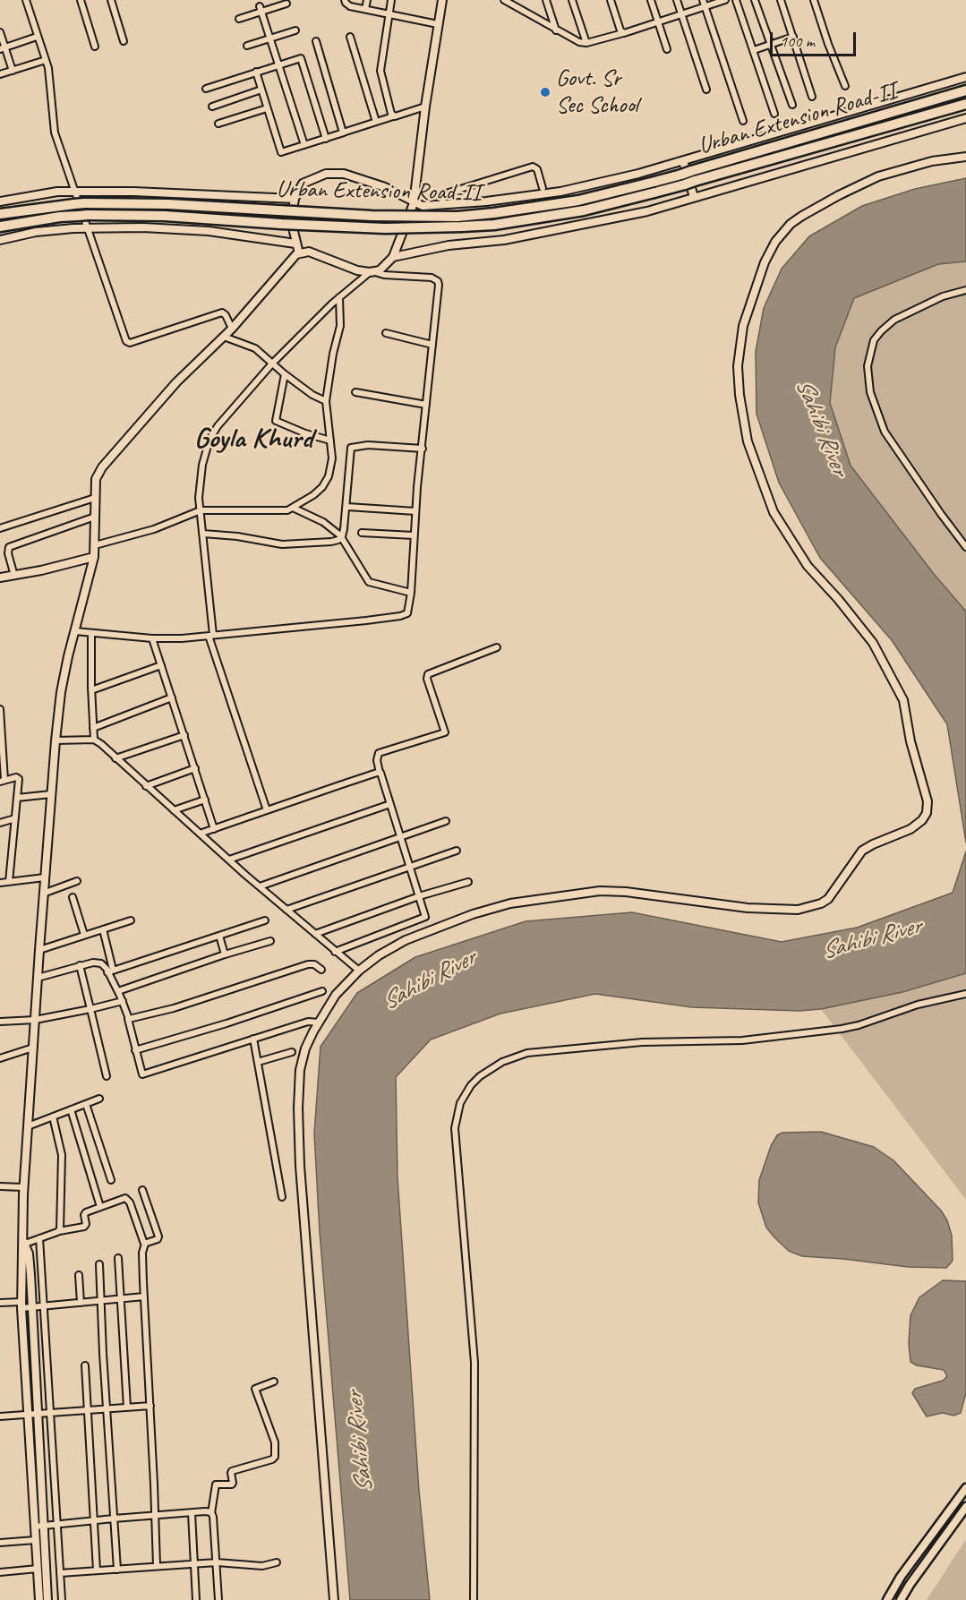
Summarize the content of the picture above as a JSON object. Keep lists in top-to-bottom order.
{
  "streets": {
    "highway": ["Urban Extension Road-II"]
  },
  "districts": ["Goyla Khurd"],
  "water": ["Sahibi River"],
  "places": ["Govt. Sr Sec School"],
  "scale_bar": "100 m"
}
